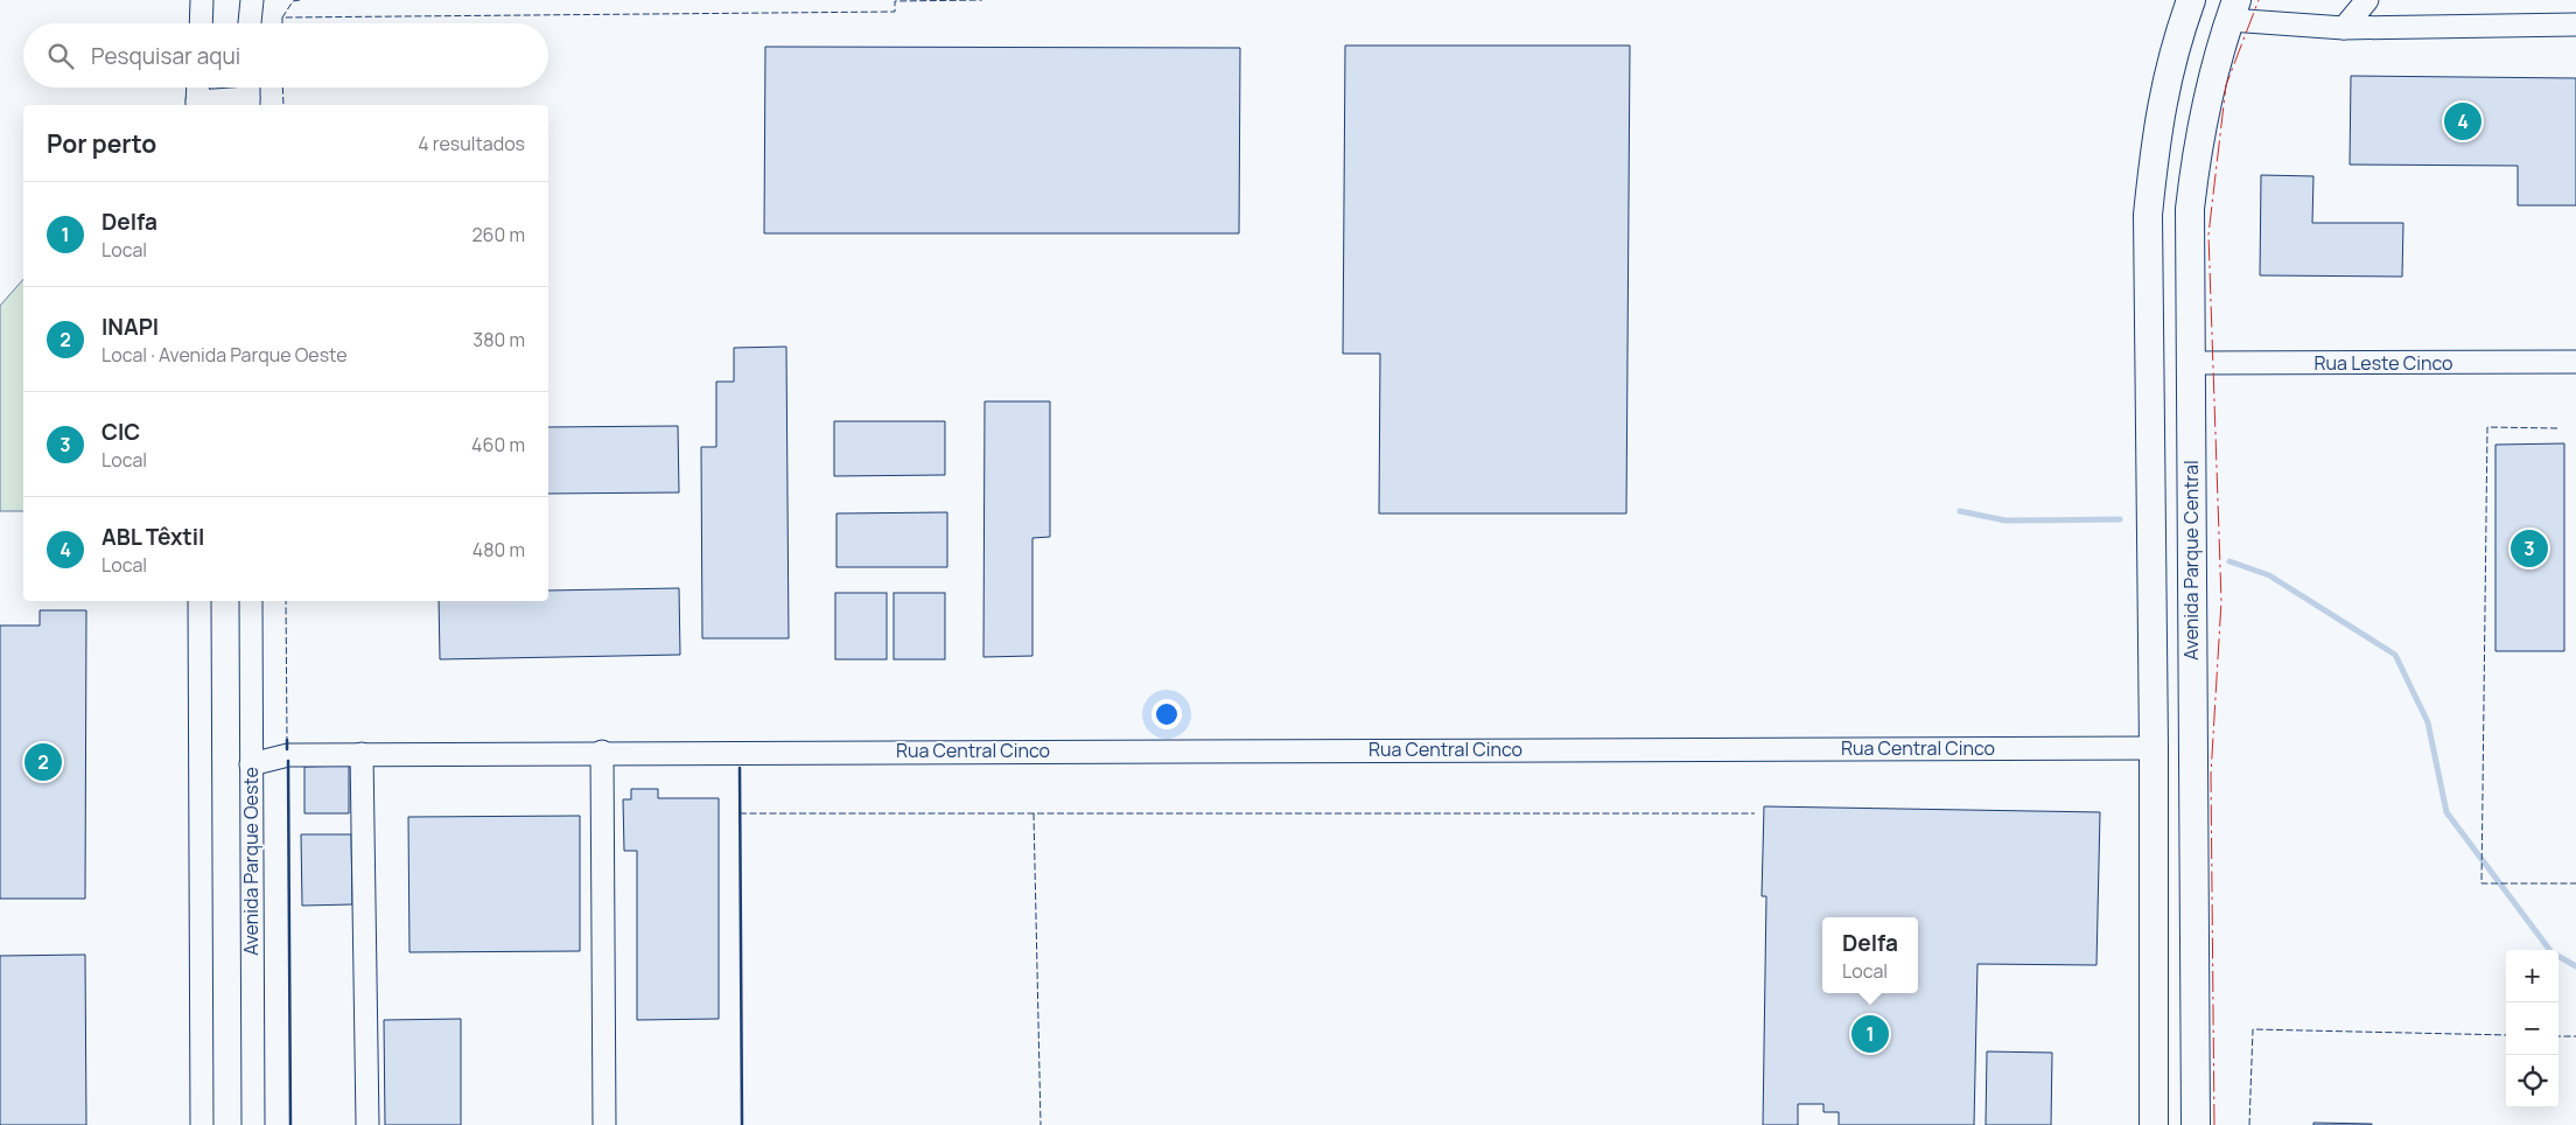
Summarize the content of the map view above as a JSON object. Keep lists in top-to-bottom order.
{
  "streets": {
    "main road": ["Avenida Parque Central"],
    "street": ["Rua Leste Cinco", "Rua Central Cinco", "Avenida Parque Oeste"]
  },
  "crossings": [
    ["Rua Leste Cinco", "Avenida Parque Central"],
    ["Avenida Parque Central", "Rua Central Cinco"],
    ["Rua Central Cinco", "Avenida Parque Oeste"]
  ],
  "page": {
    "search": "Pesquisar aqui",
    "pins": [
      "4",
      "3",
      "2",
      "1"
    ],
    "heading": ["Por perto", "4 resultados"],
    "list": [
      {
        "mark": "1",
        "name": "Delfa",
        "note": "Local",
        "value": "260 m"
      },
      {
        "mark": "2",
        "name": "INAPI",
        "note": "Local · Avenida Parque Oeste",
        "value": "380 m"
      },
      {
        "mark": "3",
        "name": "CIC",
        "note": "Local",
        "value": "460 m"
      },
      {
        "mark": "4",
        "name": "ABL Têxtil",
        "note": "Local",
        "value": "480 m"
      }
    ],
    "popup": ["Delfa", "Local"],
    "map_buttons": ["+", "−"]
  }
}
